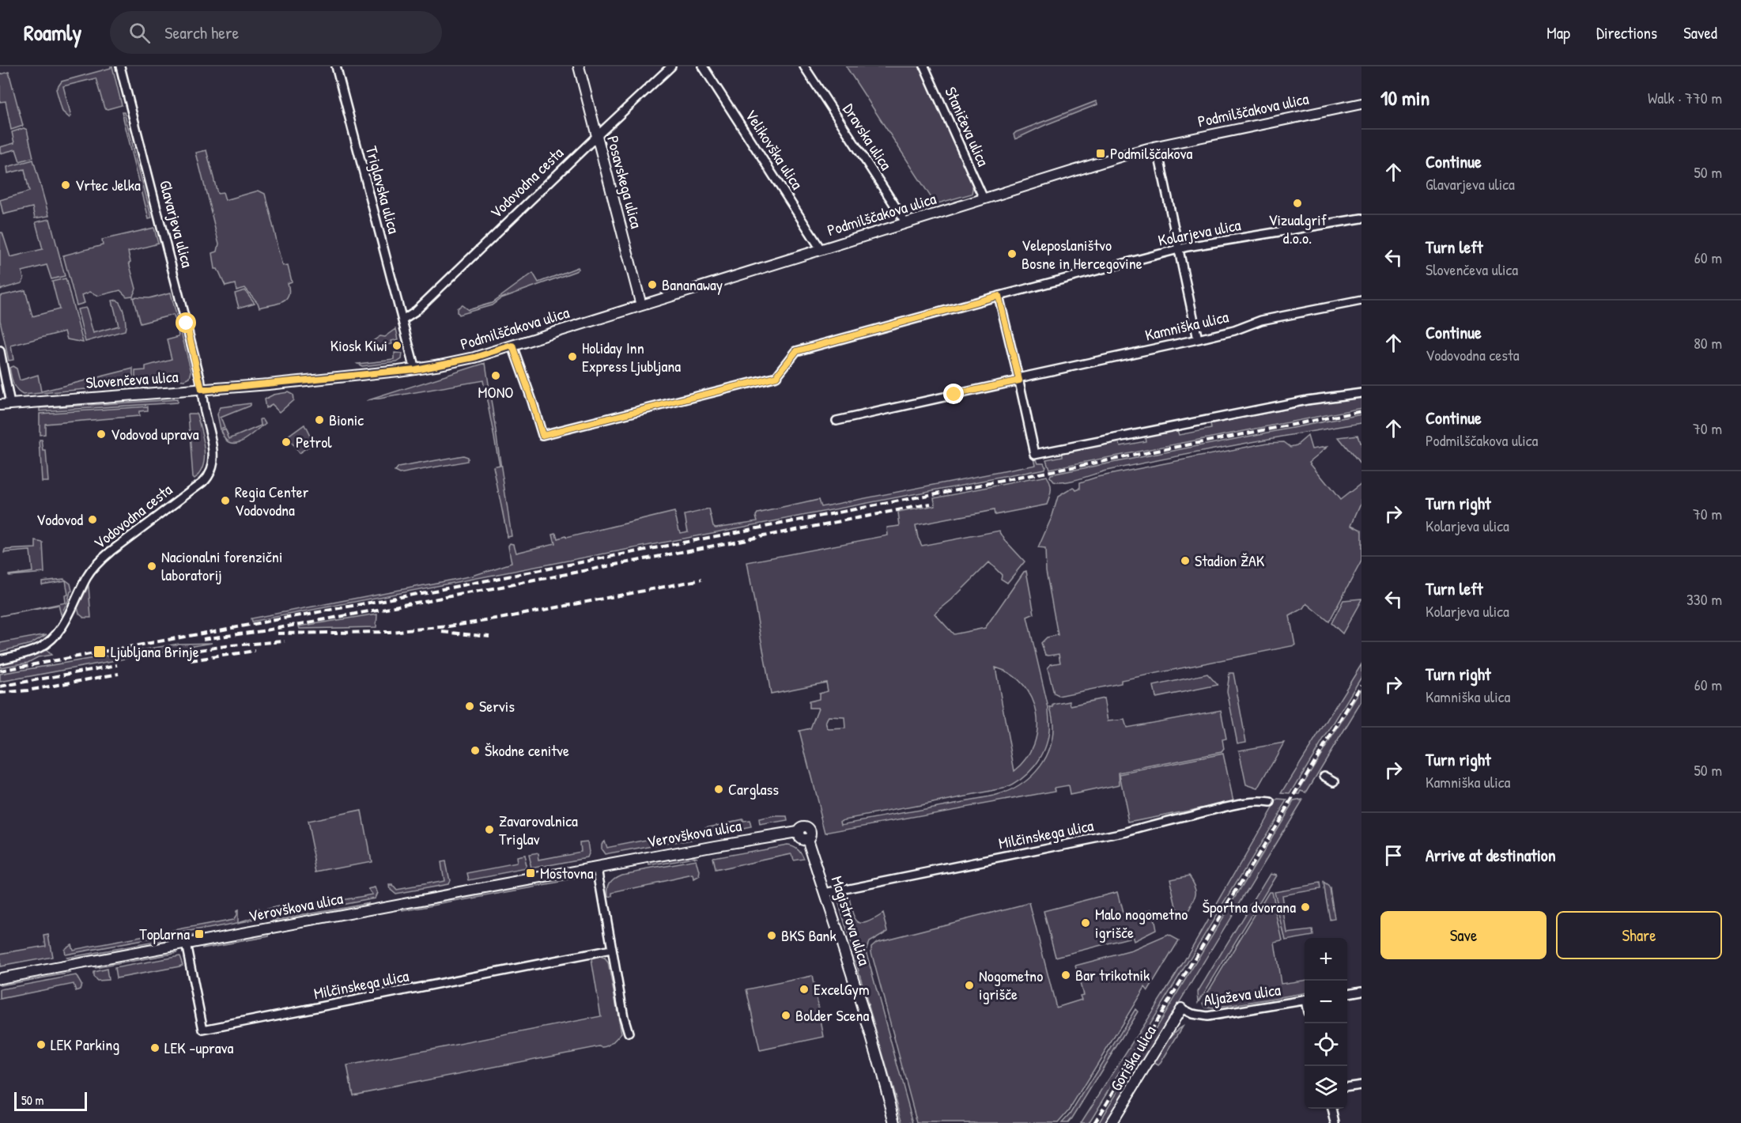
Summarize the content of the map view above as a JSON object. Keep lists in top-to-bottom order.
{
  "streets": {
    "street": [
      "Podmilščakova ulica",
      "Staničeva ulica",
      "Dravska ulica",
      "Velikovška ulica",
      "Posavskega ulica",
      "Vodovodna cesta",
      "Triglavska ulica",
      "Glavarjeva ulica",
      "Kolarjeva ulica",
      "Kamniška ulica",
      "Slovenčeva ulica",
      "Verovškova ulica",
      "Milčinskega ulica",
      "Magistrova ulica",
      "Aljaževa ulica",
      "Goriška ulica"
    ]
  },
  "crossings": [
    ["Podmilščakova ulica", "Staničeva ulica"],
    ["Podmilščakova ulica", "Dravska ulica"],
    ["Podmilščakova ulica", "Velikovška ulica"],
    ["Podmilščakova ulica", "Posavskega ulica"],
    ["Podmilščakova ulica", "Triglavska ulica"],
    ["Podmilščakova ulica", "Kolarjeva ulica"],
    ["Podmilščakova ulica", "Slovenčeva ulica"],
    ["Posavskega ulica", "Vodovodna cesta"],
    ["Vodovodna cesta", "Triglavska ulica"],
    ["Vodovodna cesta", "Glavarjeva ulica"],
    ["Vodovodna cesta", "Slovenčeva ulica"],
    ["Triglavska ulica", "Slovenčeva ulica"],
    ["Glavarjeva ulica", "Slovenčeva ulica"],
    ["Verovškova ulica", "Milčinskega ulica"],
    ["Verovškova ulica", "Magistrova ulica"],
    ["Milčinskega ulica", "Magistrova ulica"],
    ["Aljaževa ulica", "Goriška ulica"]
  ],
  "places": {
    "transit": [
      "Podmilščakova",
      "Ljubljana Brinje",
      "Mostovna",
      "Toplarna"
    ],
    "other": [
      "Vrtec Jelka",
      "Vizualgrif d.o.o.",
      "Veleposlaništvo Bosne in Hercegovine",
      "Bananaway",
      "Kiosk Kiwi",
      "Holiday Inn Express Ljubljana",
      "MONO",
      "Bionic",
      "Vodovod uprava",
      "Petrol",
      "Regia Center Vodovodna",
      "Vodovod",
      "Stadion ŽAK",
      "Nacionalni forenzični laboratorij",
      "Servis",
      "Škodne cenitve",
      "Carglass",
      "Zavarovalnica Triglav",
      "Športna dvorana",
      "Malo nogometno igrišče",
      "BKS Bank",
      "Bar trikotnik",
      "Nogometno igrišče",
      "ExcelGym",
      "Bolder Scena",
      "LEK Parking",
      "LEK -uprava"
    ]
  },
  "scale_bar": "50 m",
  "page": {
    "header": "Roamly",
    "search": "Search here",
    "nav": ["Map", "Directions", "Saved"],
    "heading": ["10 min", "Walk · 770 m"],
    "list": [
      ["Continue", "Glavarjeva ulica", "50 m"],
      ["Turn left", "Slovenčeva ulica", "60 m"],
      ["Continue", "Vodovodna cesta", "80 m"],
      ["Continue", "Podmilščakova ulica", "70 m"],
      ["Turn right", "Kolarjeva ulica", "70 m"],
      ["Turn left", "Kolarjeva ulica", "330 m"],
      ["Turn right", "Kamniška ulica", "60 m"],
      ["Turn right", "Kamniška ulica", "50 m"],
      "Arrive at destination"
    ],
    "buttons": ["Save", "Share"],
    "map_buttons": ["+", "−"],
    "scale": "50 m"
  }
}
